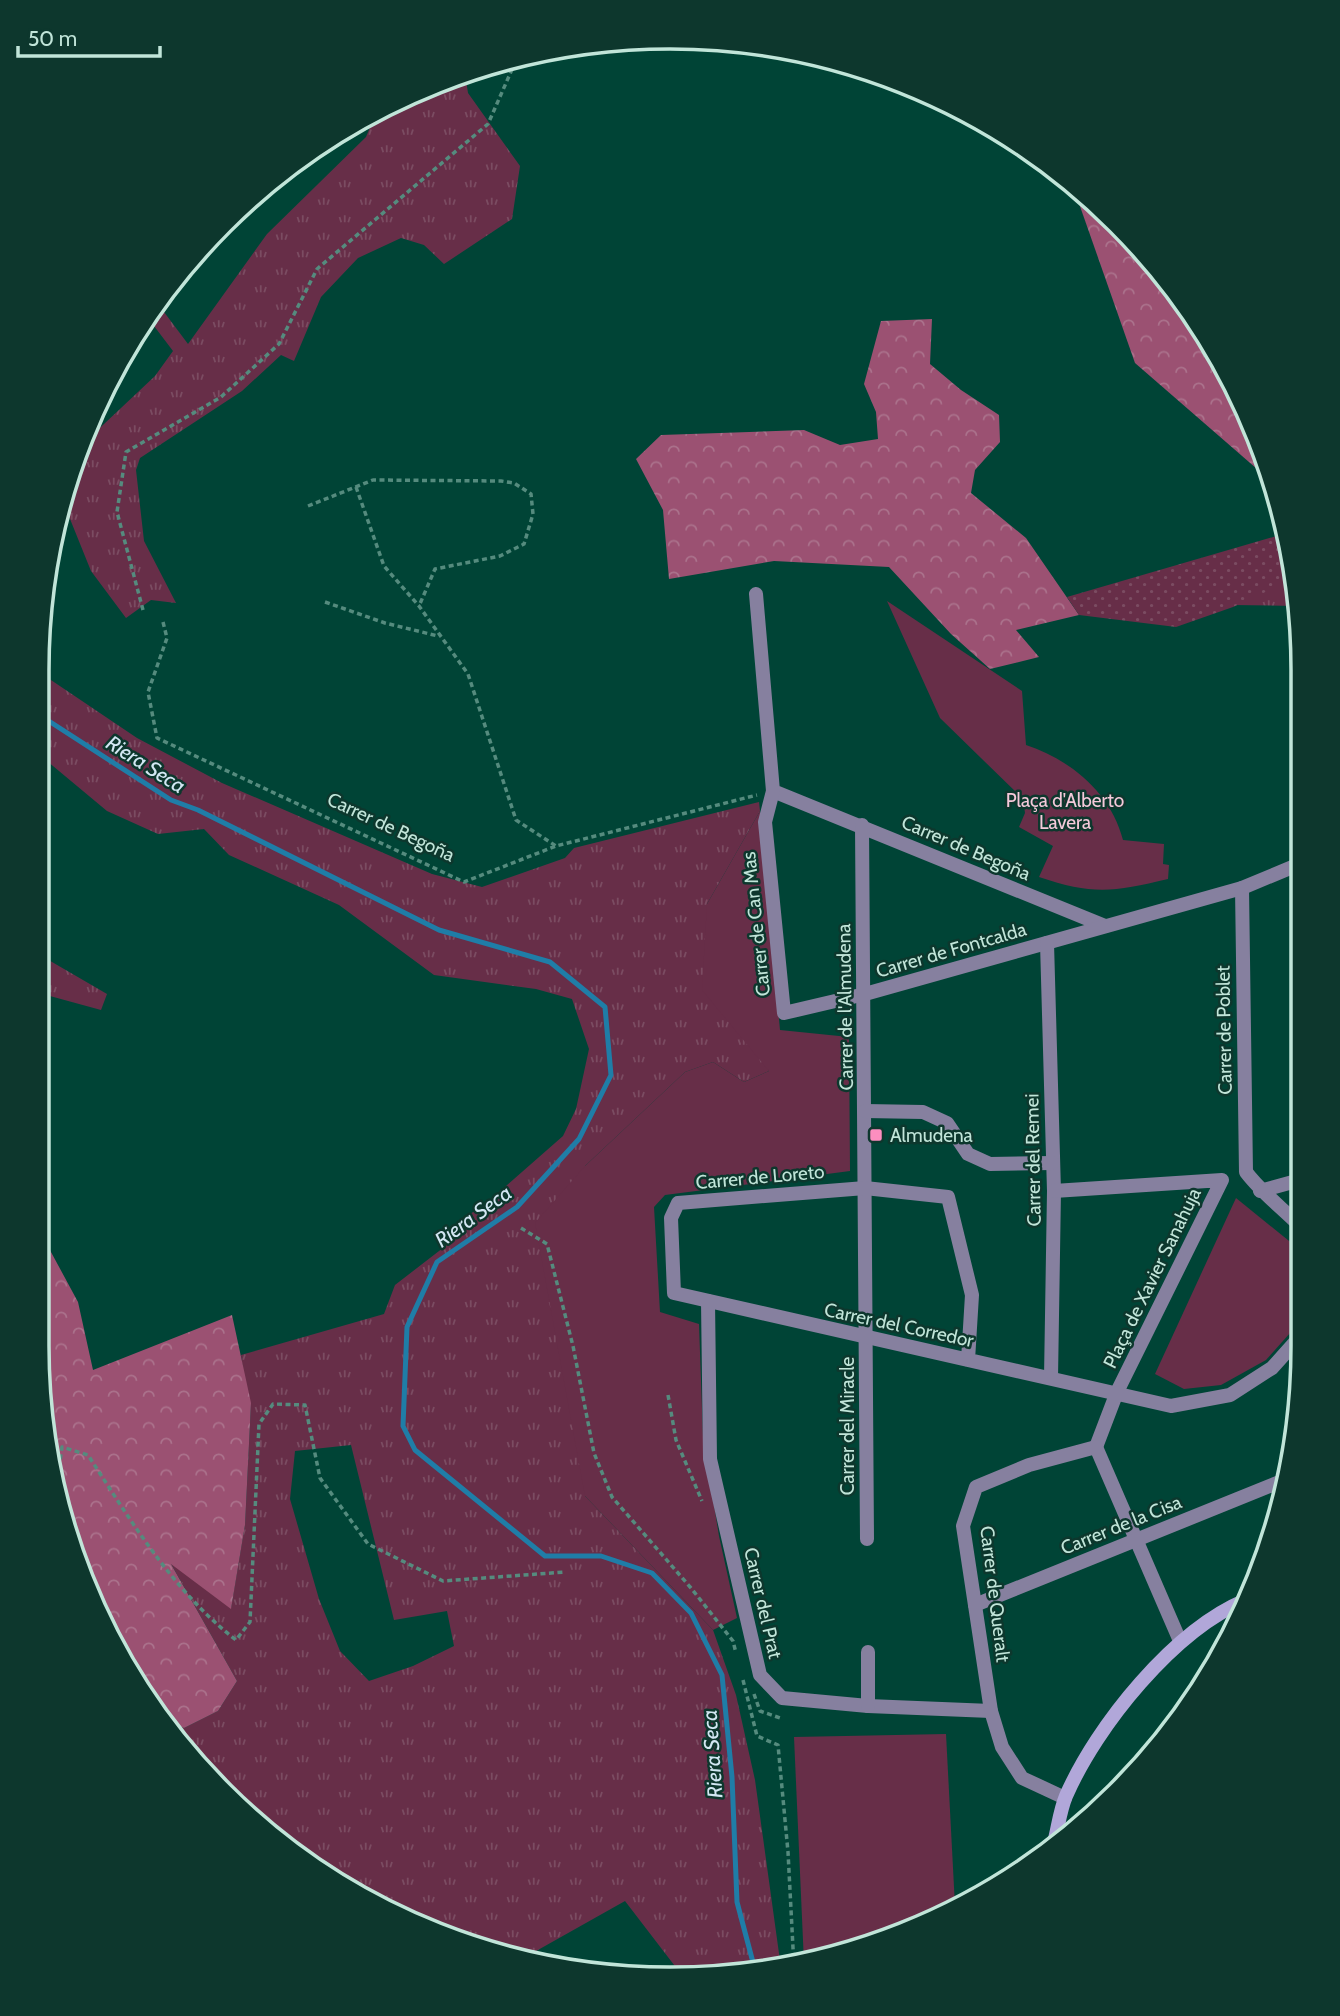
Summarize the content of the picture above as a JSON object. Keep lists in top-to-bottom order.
{
  "streets": {
    "street": [
      "Carrer de Begoña",
      "Carrer de Can Mas",
      "Carrer de Fontcalda",
      "Carrer de l'Almudena",
      "Carrer de Poblet",
      "Carrer del Remei",
      "Carrer de Loreto",
      "Plaça de Xavier Sanahuja",
      "Carrer del Corredor",
      "Carrer del Miracle",
      "Carrer de la Cisa",
      "Carrer de Queralt",
      "Carrer del Prat"
    ]
  },
  "crossings": [
    ["Carrer de Begoña", "Carrer de Can Mas"],
    ["Carrer de Begoña", "Carrer de l'Almudena"],
    ["Carrer de Can Mas", "Carrer de Fontcalda"],
    ["Carrer de Can Mas", "Carrer de l'Almudena"],
    ["Carrer de Fontcalda", "Carrer de l'Almudena"],
    ["Carrer de Fontcalda", "Carrer del Remei"],
    ["Carrer de l'Almudena", "Carrer de Loreto"],
    ["Carrer de l'Almudena", "Carrer del Miracle"],
    ["Carrer del Remei", "Plaça de Xavier Sanahuja"],
    ["Carrer del Remei", "Carrer del Corredor"],
    ["Carrer de Loreto", "Carrer del Corredor"],
    ["Carrer de Loreto", "Carrer del Miracle"],
    ["Plaça de Xavier Sanahuja", "Carrer del Corredor"],
    ["Plaça de Xavier Sanahuja", "Carrer de Queralt"],
    ["Carrer del Corredor", "Carrer del Miracle"],
    ["Carrer del Corredor", "Carrer del Prat"],
    ["Carrer de la Cisa", "Carrer de Queralt"],
    ["Carrer de Queralt", "Carrer del Prat"]
  ],
  "water": ["Riera Seca"],
  "parks": ["Plaça d'Alberto Lavera"],
  "places": {
    "transit": ["Almudena"]
  },
  "scale_bar": "50 m"
}
